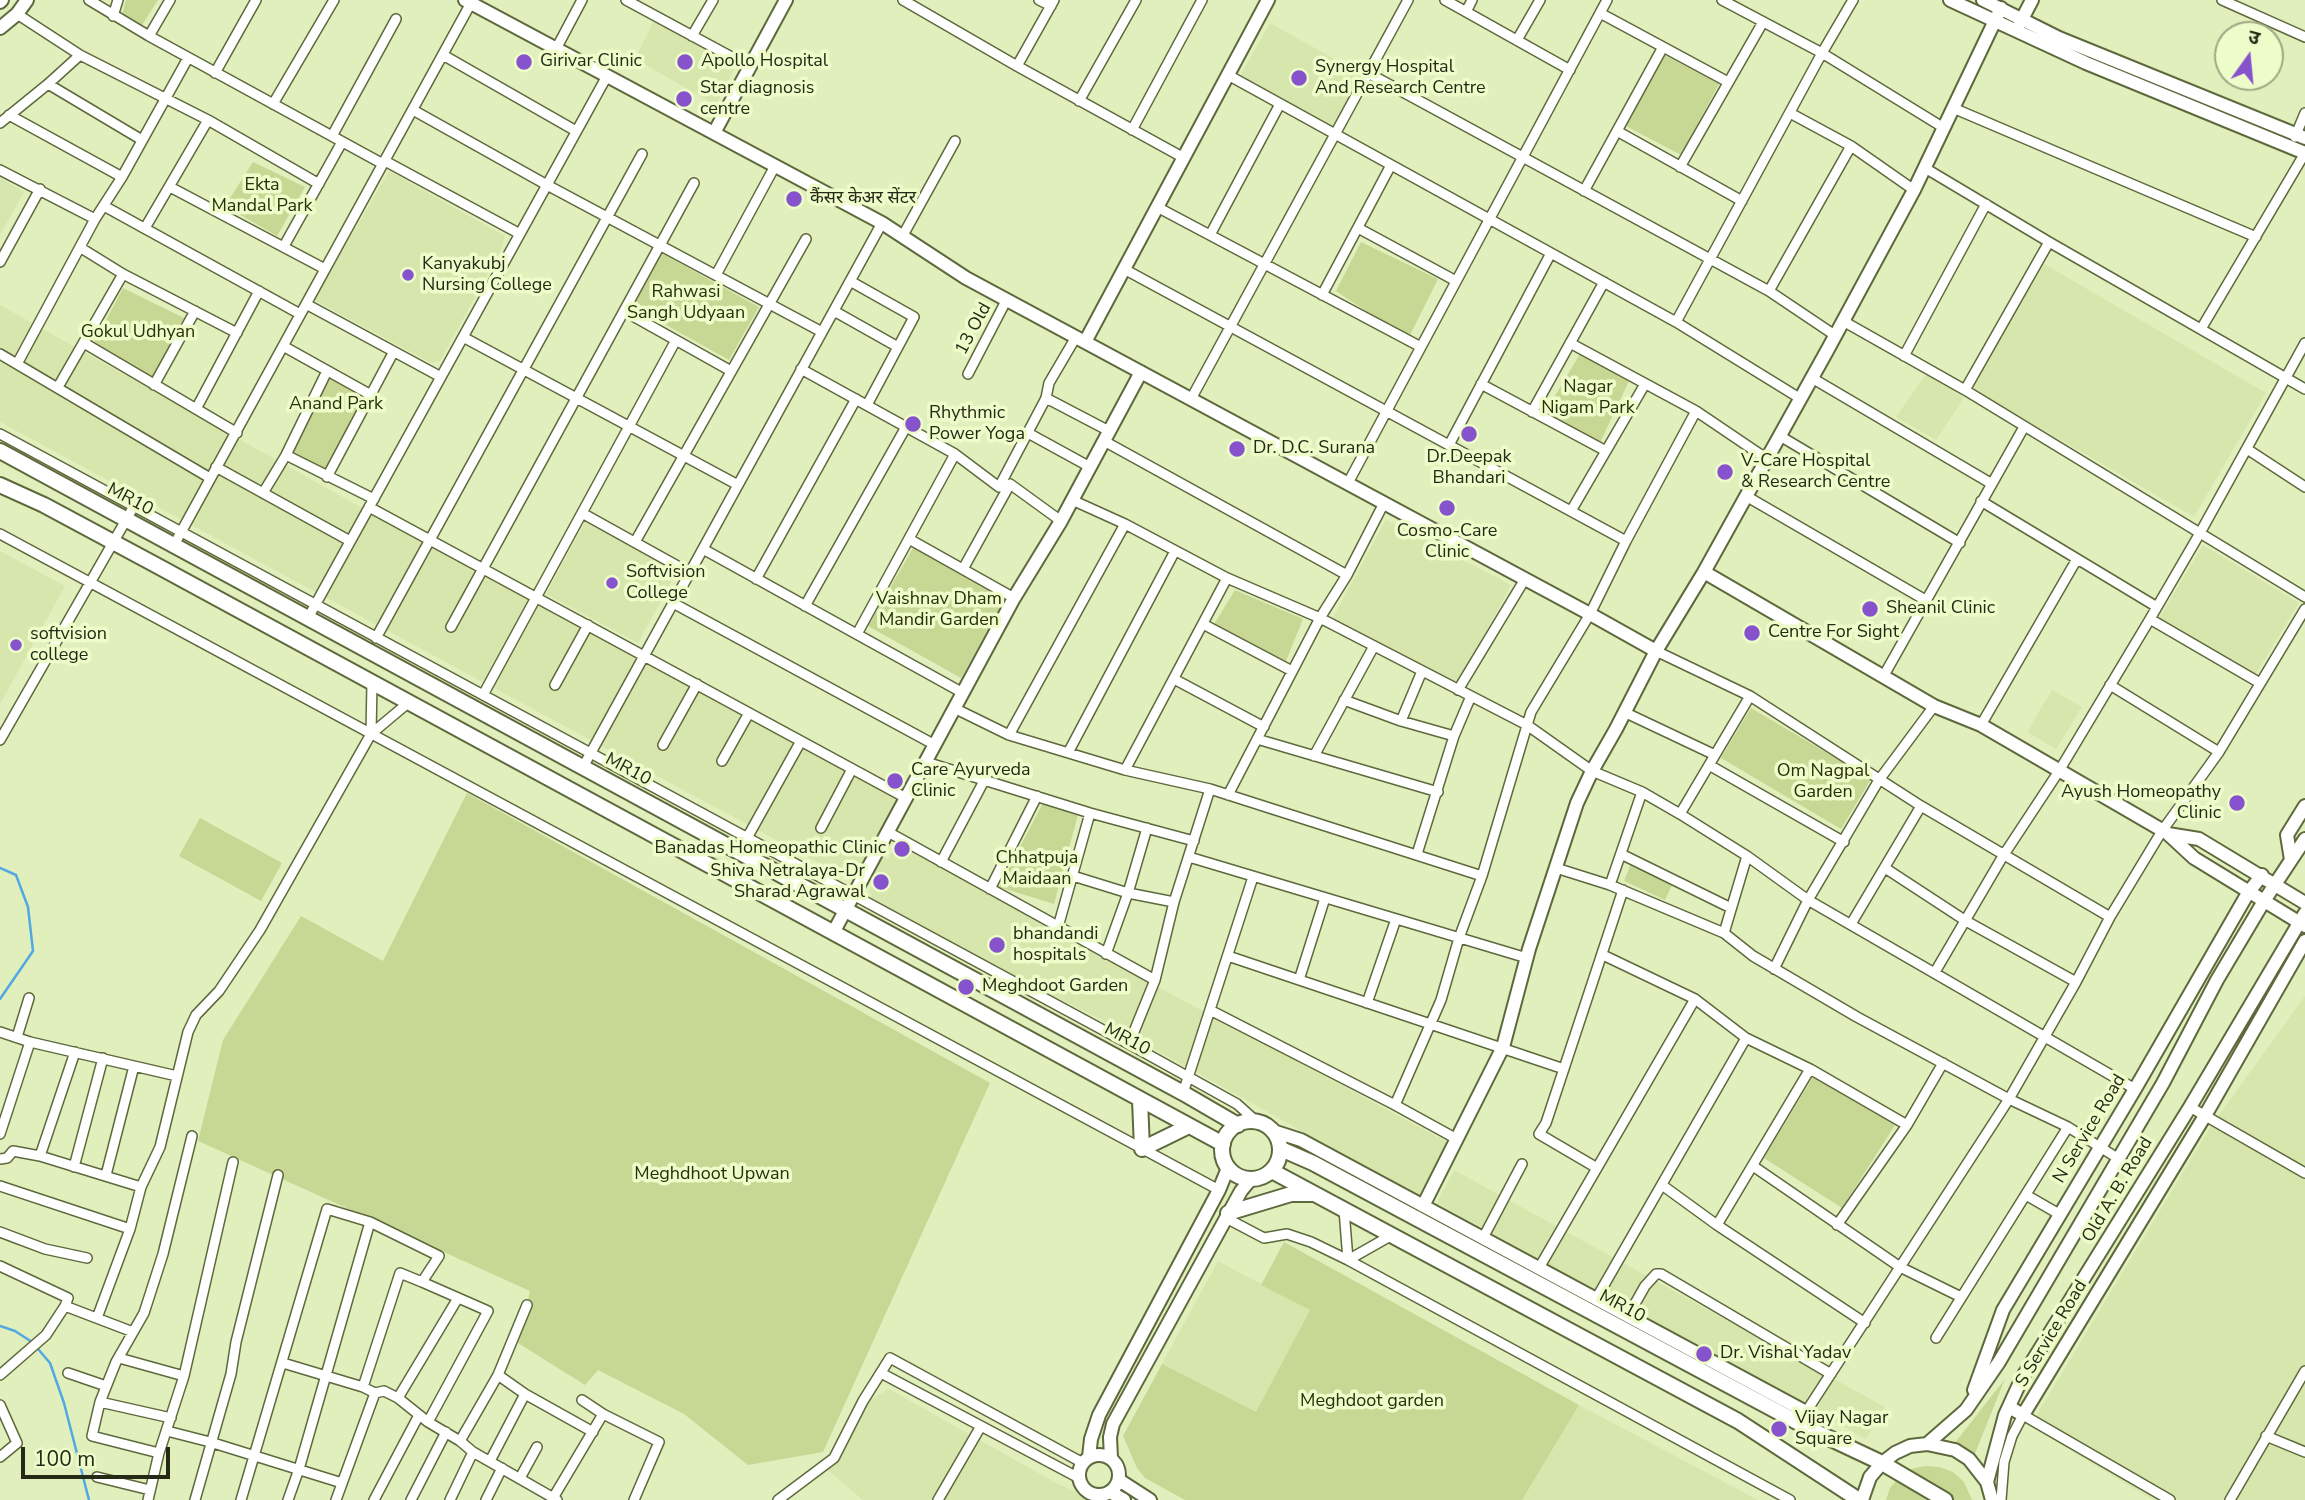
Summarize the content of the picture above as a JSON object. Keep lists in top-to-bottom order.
{
  "streets": {
    "main road": ["MR10"],
    "street": [
      "13 Old",
      "N Service Road",
      "Old A. B. Road",
      "S Service Road"
    ]
  },
  "crossings": [
    ["N Service Road", "Old A. B. Road"]
  ],
  "parks": [
    "Ekta Mandal Park",
    "Rahwasi Sangh Udyaan",
    "Gokul Udhyan",
    "Nagar Nigam Park",
    "Anand Park",
    "Vaishnav Dham Mandir Garden",
    "Om Nagpal Garden",
    "Chhatpuja Maidaan",
    "Meghdhoot Upwan",
    "Meghdoot garden"
  ],
  "places": [
    "Girivar Clinic",
    "Apollo Hospital",
    "Synergy Hospital And Research Centre",
    "Star diagnosis centre",
    "कैंसर केअर सेंटर",
    "Kanyakubj Nursing College",
    "Rhythmic Power Yoga",
    "Dr.Deepak Bhandari",
    "Dr. D.C. Surana",
    "V-Care Hospital & Research Centre",
    "Cosmo-Care Clinic",
    "Softvision College",
    "Sheanil Clinic",
    "Centre For Sight",
    "softvision college",
    "Care Ayurveda Clinic",
    "Ayush Homeopathy Clinic",
    "Banadas Homeopathic Clinic",
    "Shiva Netralaya-Dr Sharad Agrawal",
    "bhandandi hospitals",
    "Meghdoot Garden",
    "Dr. Vishal Yadav",
    "Vijay Nagar Square"
  ],
  "scale_bar": "100 m",
  "north": "top"
}
